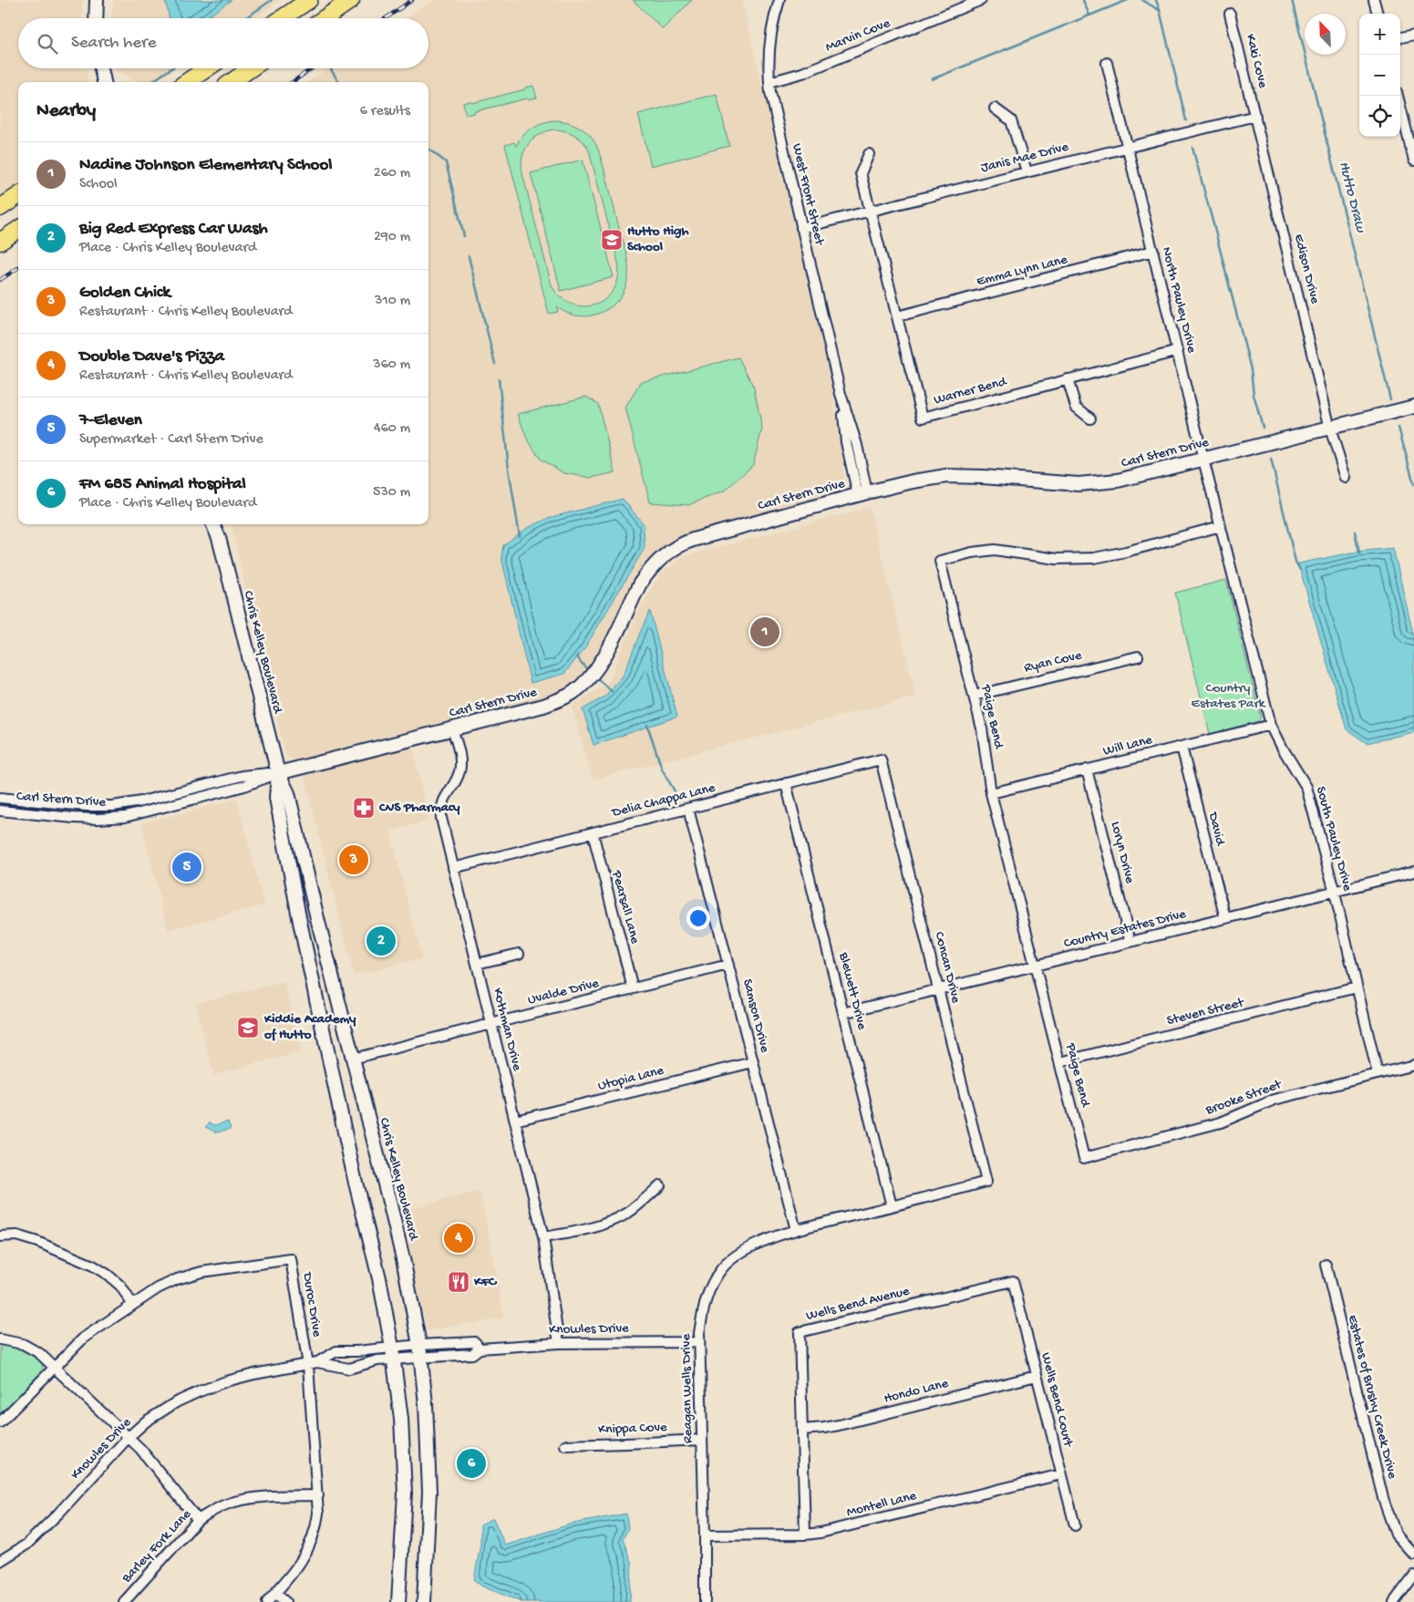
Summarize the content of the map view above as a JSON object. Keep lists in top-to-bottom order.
{
  "streets": {
    "main road": ["Carl Stern Drive", "Chris Kelley Boulevard"],
    "street": [
      "Marvin Cove",
      "Kaki Cove",
      "Janis Mae Drive",
      "West Front Street",
      "Edison Drive",
      "Emma Lynn Lane",
      "North Pauley Drive",
      "Warner Bend",
      "Ryan Cove",
      "Paige Bend",
      "Will Lane",
      "Delia Chappa Lane",
      "David",
      "South Pauley Drive",
      "Loryn Drive",
      "Pearsall Lane",
      "Country Estates Drive",
      "Concan Drive",
      "Blewett Drive",
      "Uvalde Drive",
      "Steven Street",
      "Samson Drive",
      "Kothman Drive",
      "Utopia Lane",
      "Brooke Street",
      "Wells Bend Avenue",
      "Duroc Drive",
      "Knowles Drive",
      "Reagan Wells Drive",
      "Hondo Lane",
      "Estates of Brushy Creek Drive",
      "Wells Bend Court",
      "Knippa Cove",
      "Montell Lane",
      "Barley Fork Lane"
    ]
  },
  "crossings": [
    ["Marvin Cove", "West Front Street"],
    ["Kaki Cove", "Janis Mae Drive"],
    ["Kaki Cove", "Edison Drive"],
    ["Janis Mae Drive", "West Front Street"],
    ["Janis Mae Drive", "Edison Drive"],
    ["Janis Mae Drive", "North Pauley Drive"],
    ["Janis Mae Drive", "Warner Bend"],
    ["West Front Street", "Carl Stern Drive"],
    ["Edison Drive", "Carl Stern Drive"],
    ["Emma Lynn Lane", "North Pauley Drive"],
    ["Emma Lynn Lane", "Warner Bend"],
    ["North Pauley Drive", "Warner Bend"],
    ["North Pauley Drive", "Carl Stern Drive"],
    ["North Pauley Drive", "South Pauley Drive"],
    ["Carl Stern Drive", "Chris Kelley Boulevard"],
    ["Carl Stern Drive", "South Pauley Drive"],
    ["Carl Stern Drive", "Kothman Drive"],
    ["Chris Kelley Boulevard", "Uvalde Drive"],
    ["Chris Kelley Boulevard", "Knowles Drive"],
    ["Ryan Cove", "Paige Bend"],
    ["Paige Bend", "Will Lane"],
    ["Paige Bend", "South Pauley Drive"],
    ["Paige Bend", "Country Estates Drive"],
    ["Paige Bend", "Steven Street"],
    ["Paige Bend", "Brooke Street"],
    ["Will Lane", "David"],
    ["Will Lane", "South Pauley Drive"],
    ["Will Lane", "Loryn Drive"],
    ["Delia Chappa Lane", "Pearsall Lane"],
    ["Delia Chappa Lane", "Concan Drive"],
    ["Delia Chappa Lane", "Blewett Drive"],
    ["Delia Chappa Lane", "Samson Drive"],
    ["Delia Chappa Lane", "Kothman Drive"],
    ["David", "Country Estates Drive"],
    ["South Pauley Drive", "Country Estates Drive"],
    ["South Pauley Drive", "Steven Street"],
    ["South Pauley Drive", "Brooke Street"],
    ["Loryn Drive", "Country Estates Drive"],
    ["Pearsall Lane", "Uvalde Drive"],
    ["Country Estates Drive", "Concan Drive"],
    ["Country Estates Drive", "Blewett Drive"],
    ["Concan Drive", "Reagan Wells Drive"],
    ["Blewett Drive", "Reagan Wells Drive"],
    ["Uvalde Drive", "Samson Drive"],
    ["Uvalde Drive", "Kothman Drive"],
    ["Samson Drive", "Utopia Lane"],
    ["Samson Drive", "Reagan Wells Drive"],
    ["Kothman Drive", "Utopia Lane"],
    ["Kothman Drive", "Knowles Drive"],
    ["Wells Bend Avenue", "Hondo Lane"],
    ["Wells Bend Avenue", "Wells Bend Court"],
    ["Wells Bend Avenue", "Montell Lane"],
    ["Duroc Drive", "Knowles Drive"],
    ["Duroc Drive", "Barley Fork Lane"],
    ["Knowles Drive", "Reagan Wells Drive"],
    ["Reagan Wells Drive", "Knippa Cove"],
    ["Reagan Wells Drive", "Montell Lane"],
    ["Hondo Lane", "Wells Bend Court"],
    ["Wells Bend Court", "Montell Lane"]
  ],
  "water": ["Hutto Draw"],
  "parks": ["Country Estates Park"],
  "places": {
    "school or university": ["Hutto High School", "Kiddie Academy of Hutto"],
    "pharmacy": ["CVS Pharmacy"],
    "restaurant": ["KFC"]
  },
  "north": "top left",
  "page": {
    "map_buttons": ["+", "−"],
    "search": "Search here",
    "heading": ["Nearby", "6 results"],
    "list": [
      {
        "mark": "1",
        "name": "Nadine Johnson Elementary School",
        "note": "School",
        "value": "260 m"
      },
      {
        "mark": "2",
        "name": "Big Red Express Car Wash",
        "note": "Place · Chris Kelley Boulevard",
        "value": "290 m"
      },
      {
        "mark": "3",
        "name": "Golden Chick",
        "note": "Restaurant · Chris Kelley Boulevard",
        "value": "310 m"
      },
      {
        "mark": "4",
        "name": "Double Dave's Pizza",
        "note": "Restaurant · Chris Kelley Boulevard",
        "value": "360 m"
      },
      {
        "mark": "5",
        "name": "7-Eleven",
        "note": "Supermarket · Carl Stern Drive",
        "value": "460 m"
      },
      {
        "mark": "6",
        "name": "FM 685 Animal Hospital",
        "note": "Place · Chris Kelley Boulevard",
        "value": "530 m"
      }
    ],
    "pins": [
      "1",
      "3",
      "5",
      "2",
      "4",
      "6"
    ]
  }
}
